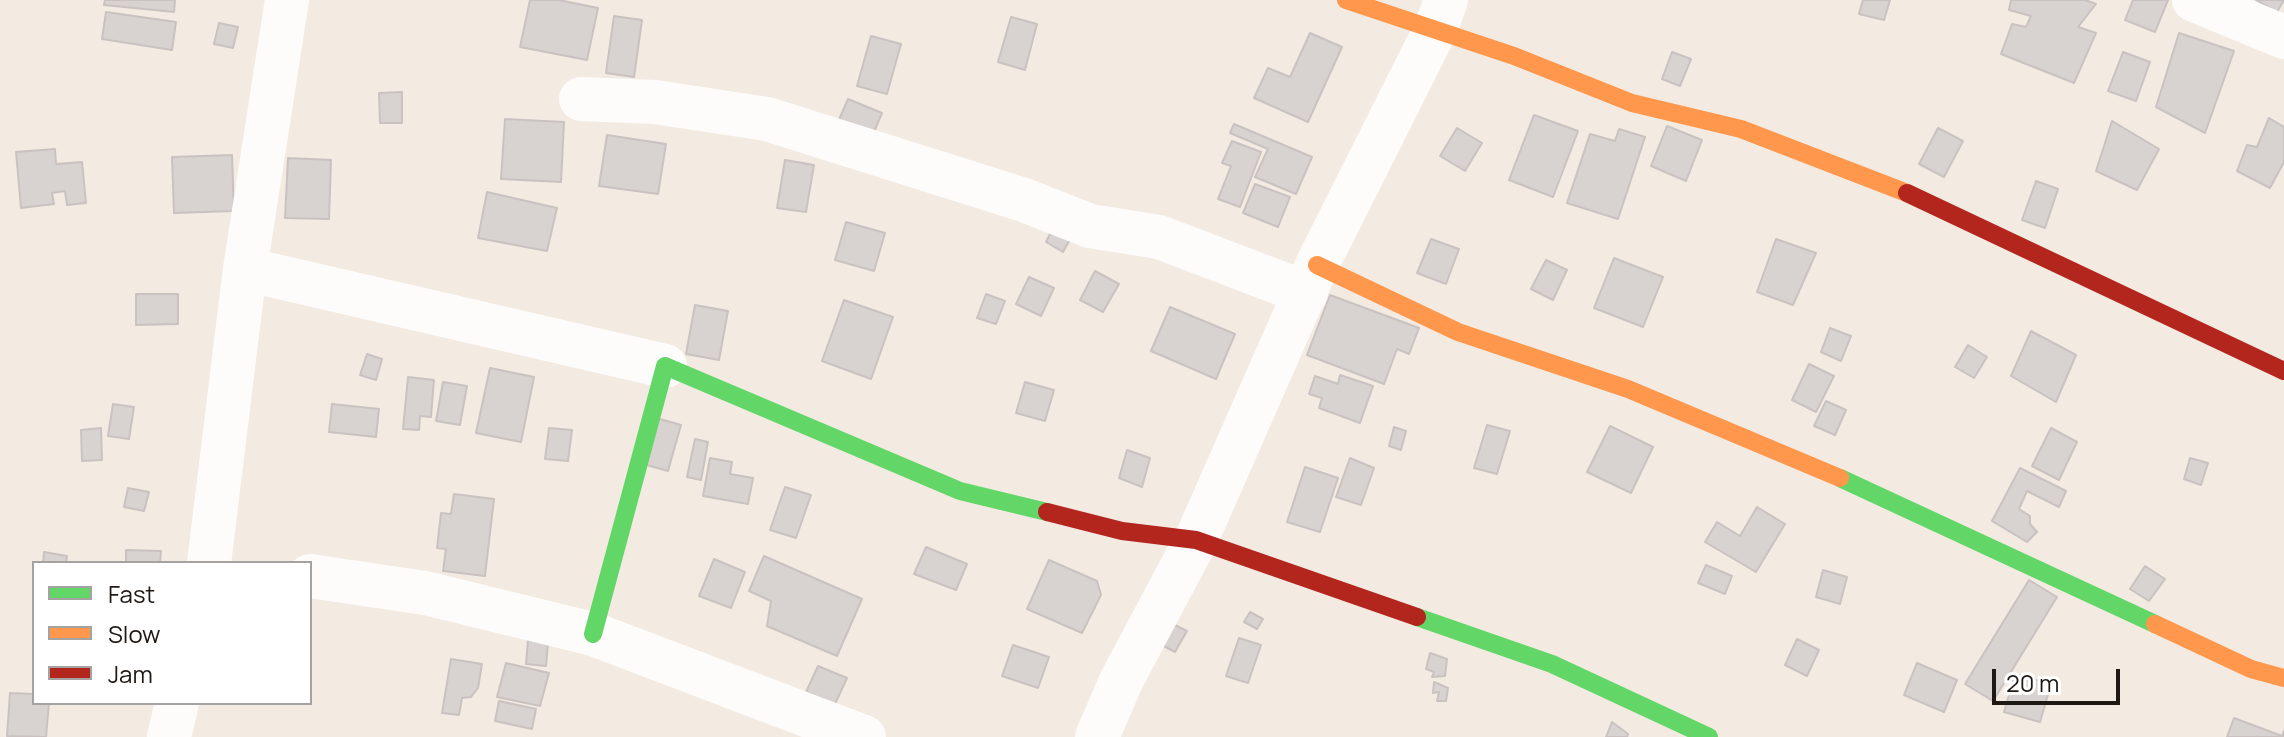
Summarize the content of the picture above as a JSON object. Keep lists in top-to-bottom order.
{
  "legend": ["Fast", "Slow", "Jam"],
  "scale_bar": "20 m"
}
